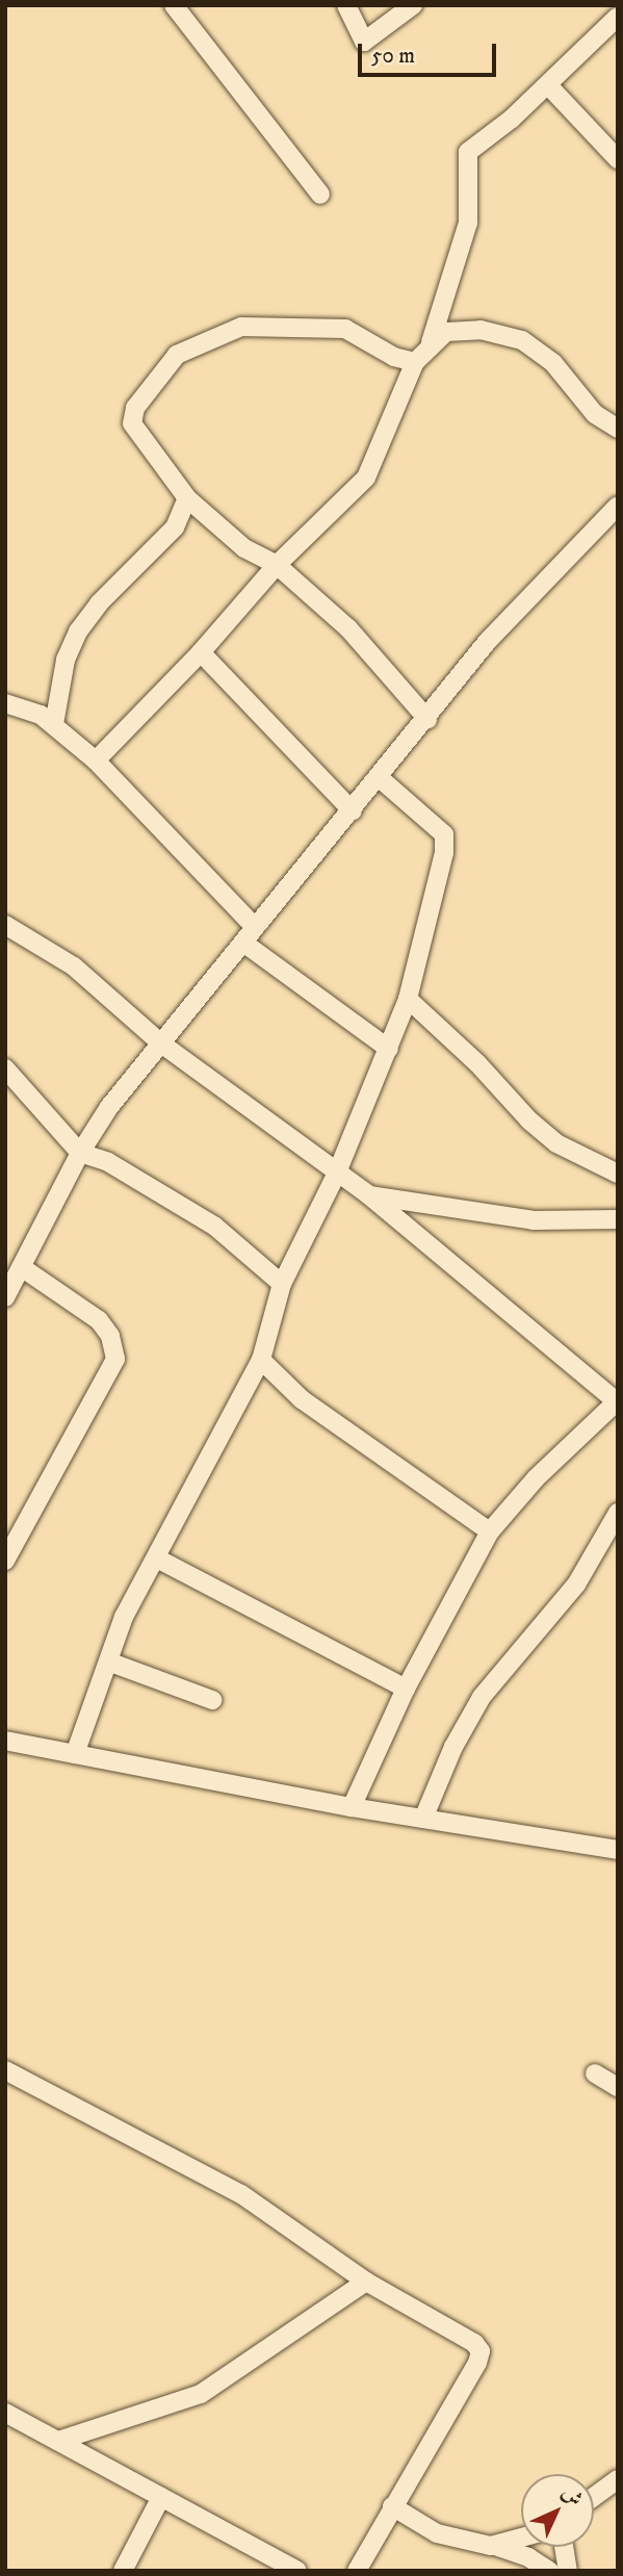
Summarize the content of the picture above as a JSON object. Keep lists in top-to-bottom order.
{
  "scale_bar": "50 m",
  "north": "top right"
}
